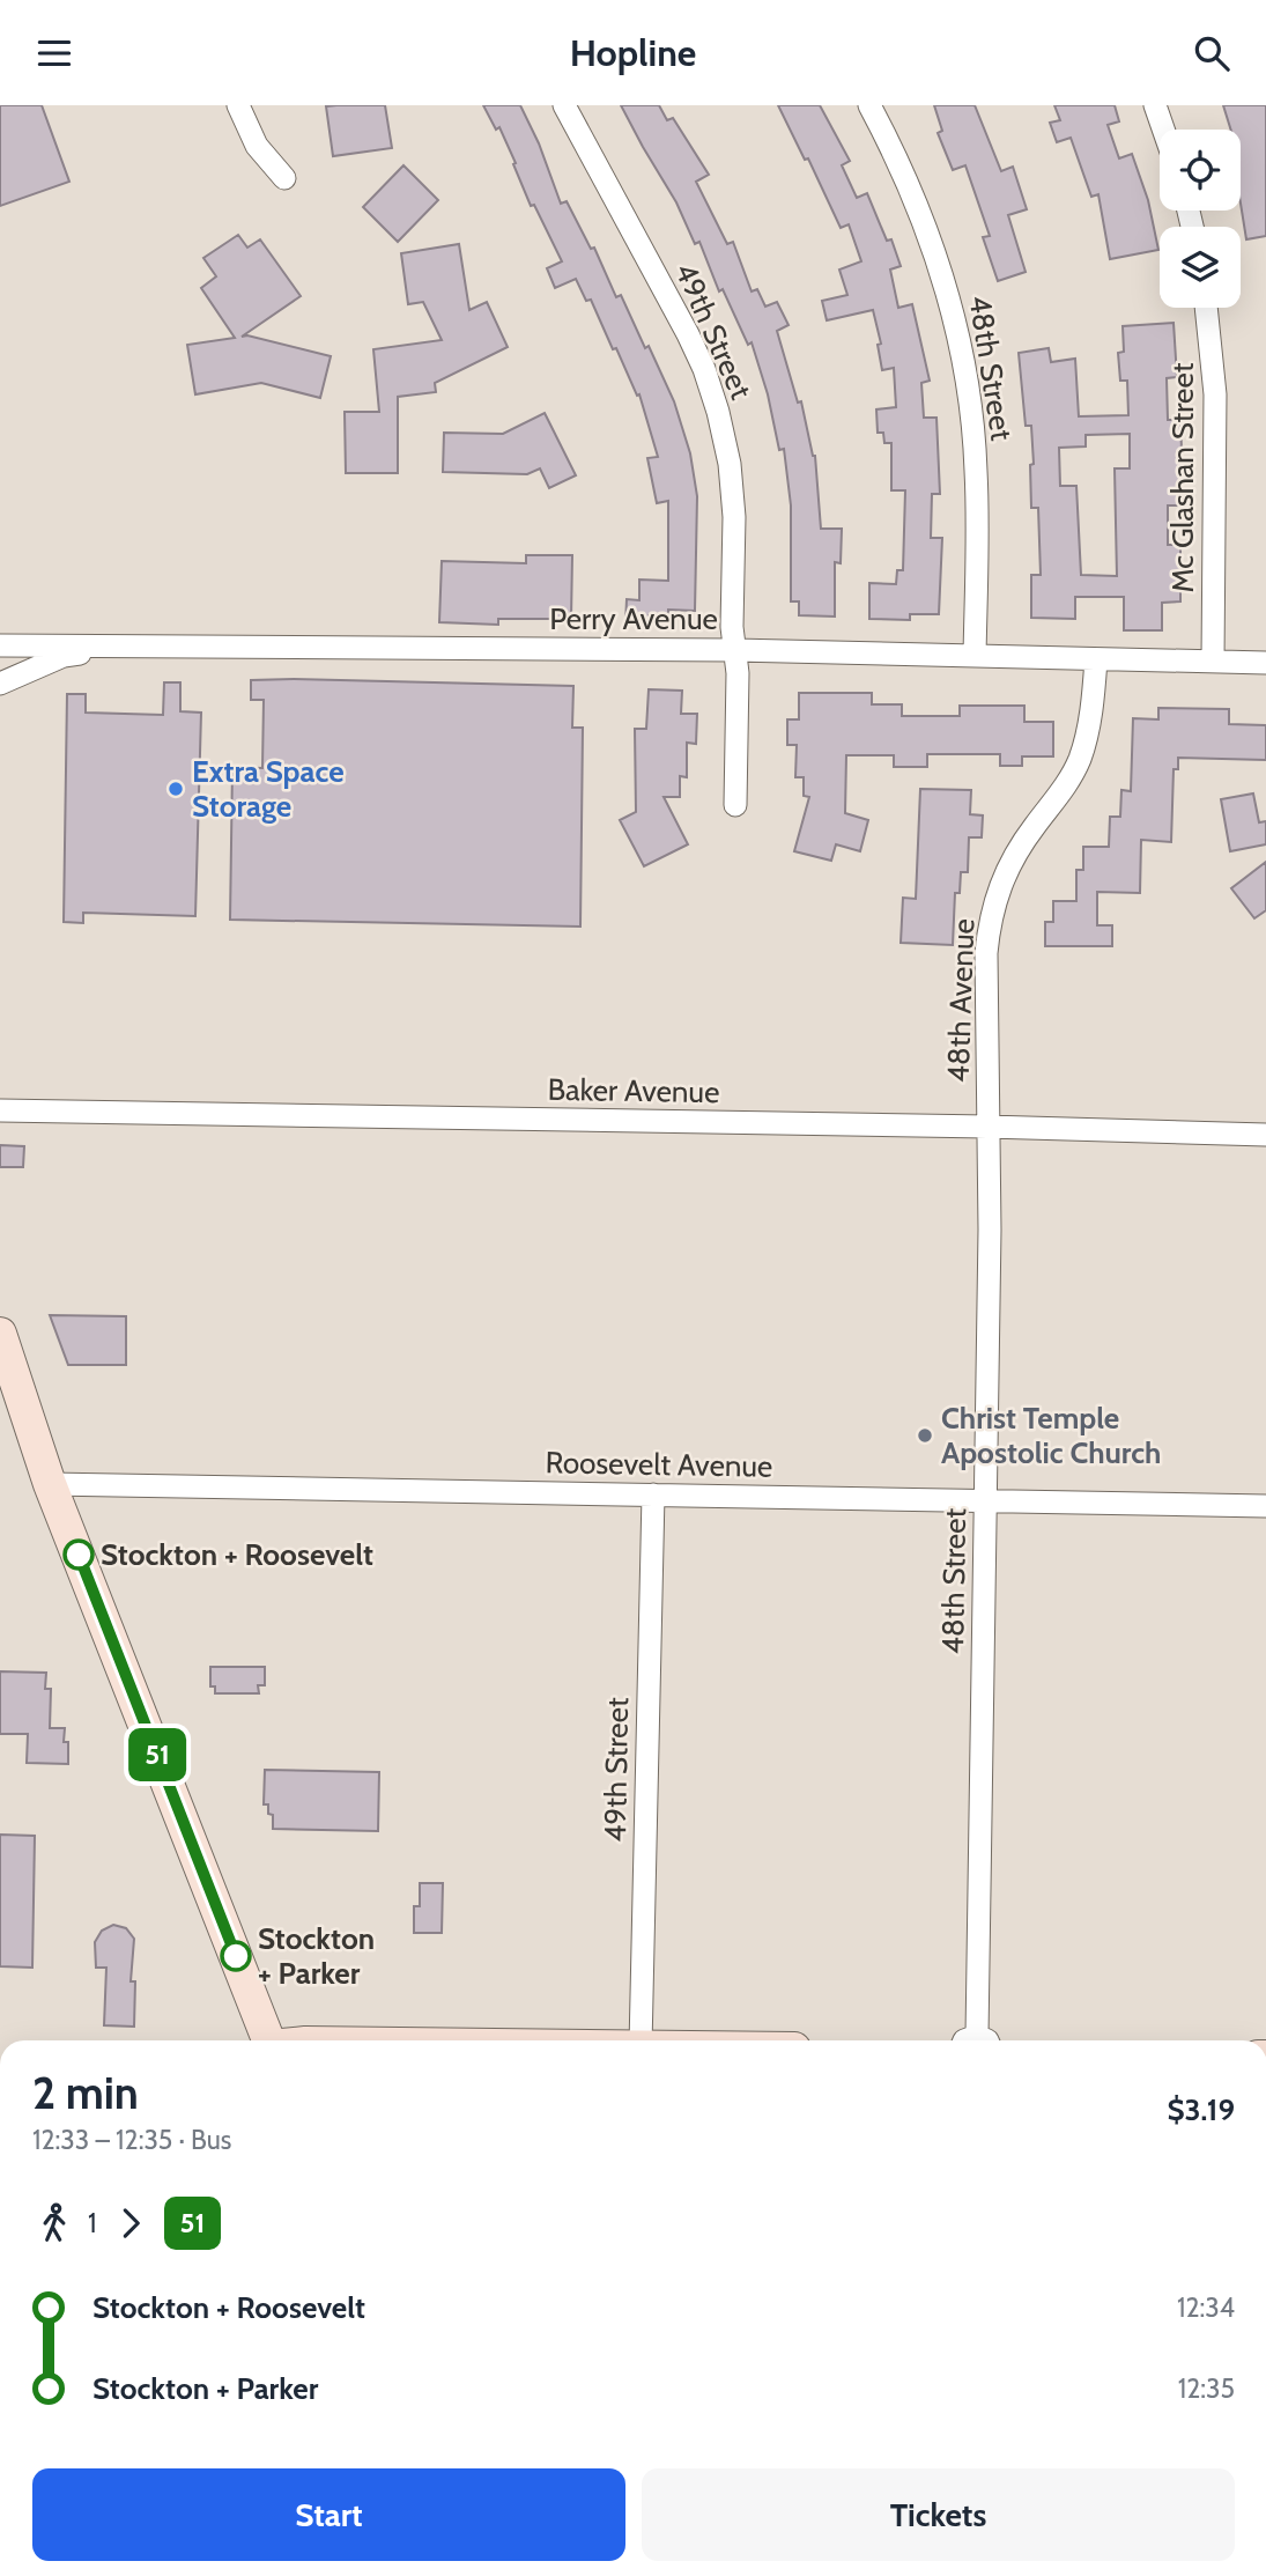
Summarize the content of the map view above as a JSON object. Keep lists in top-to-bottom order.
{
  "streets": {
    "street": [
      "49th Street",
      "48th Street",
      "Mc Glashan Street",
      "Perry Avenue",
      "48th Avenue",
      "Baker Avenue",
      "Roosevelt Avenue"
    ]
  },
  "crossings": [
    ["49th Street", "Perry Avenue"],
    ["49th Street", "Roosevelt Avenue"],
    ["48th Street", "Perry Avenue"],
    ["48th Street", "48th Avenue"],
    ["48th Street", "Baker Avenue"],
    ["48th Street", "Roosevelt Avenue"],
    ["Mc Glashan Street", "Perry Avenue"],
    ["Perry Avenue", "48th Avenue"],
    ["48th Avenue", "Baker Avenue"]
  ],
  "places": [
    "Extra Space Storage",
    "Christ Temple Apostolic Church",
    "Stockton + Roosevelt",
    "Stockton + Parker"
  ],
  "lines": ["bus line 51"],
  "page": {
    "header": "Hopline",
    "on_map": "51",
    "heading": ["2 min", "12:33 – 12:35 · Bus", "$3.19"],
    "legs": ["1", "51"],
    "list": [
      {
        "name": "Stockton + Roosevelt",
        "value": "12:34"
      },
      {
        "name": "Stockton + Parker",
        "value": "12:35"
      }
    ],
    "buttons": ["Start", "Tickets"]
  }
}
